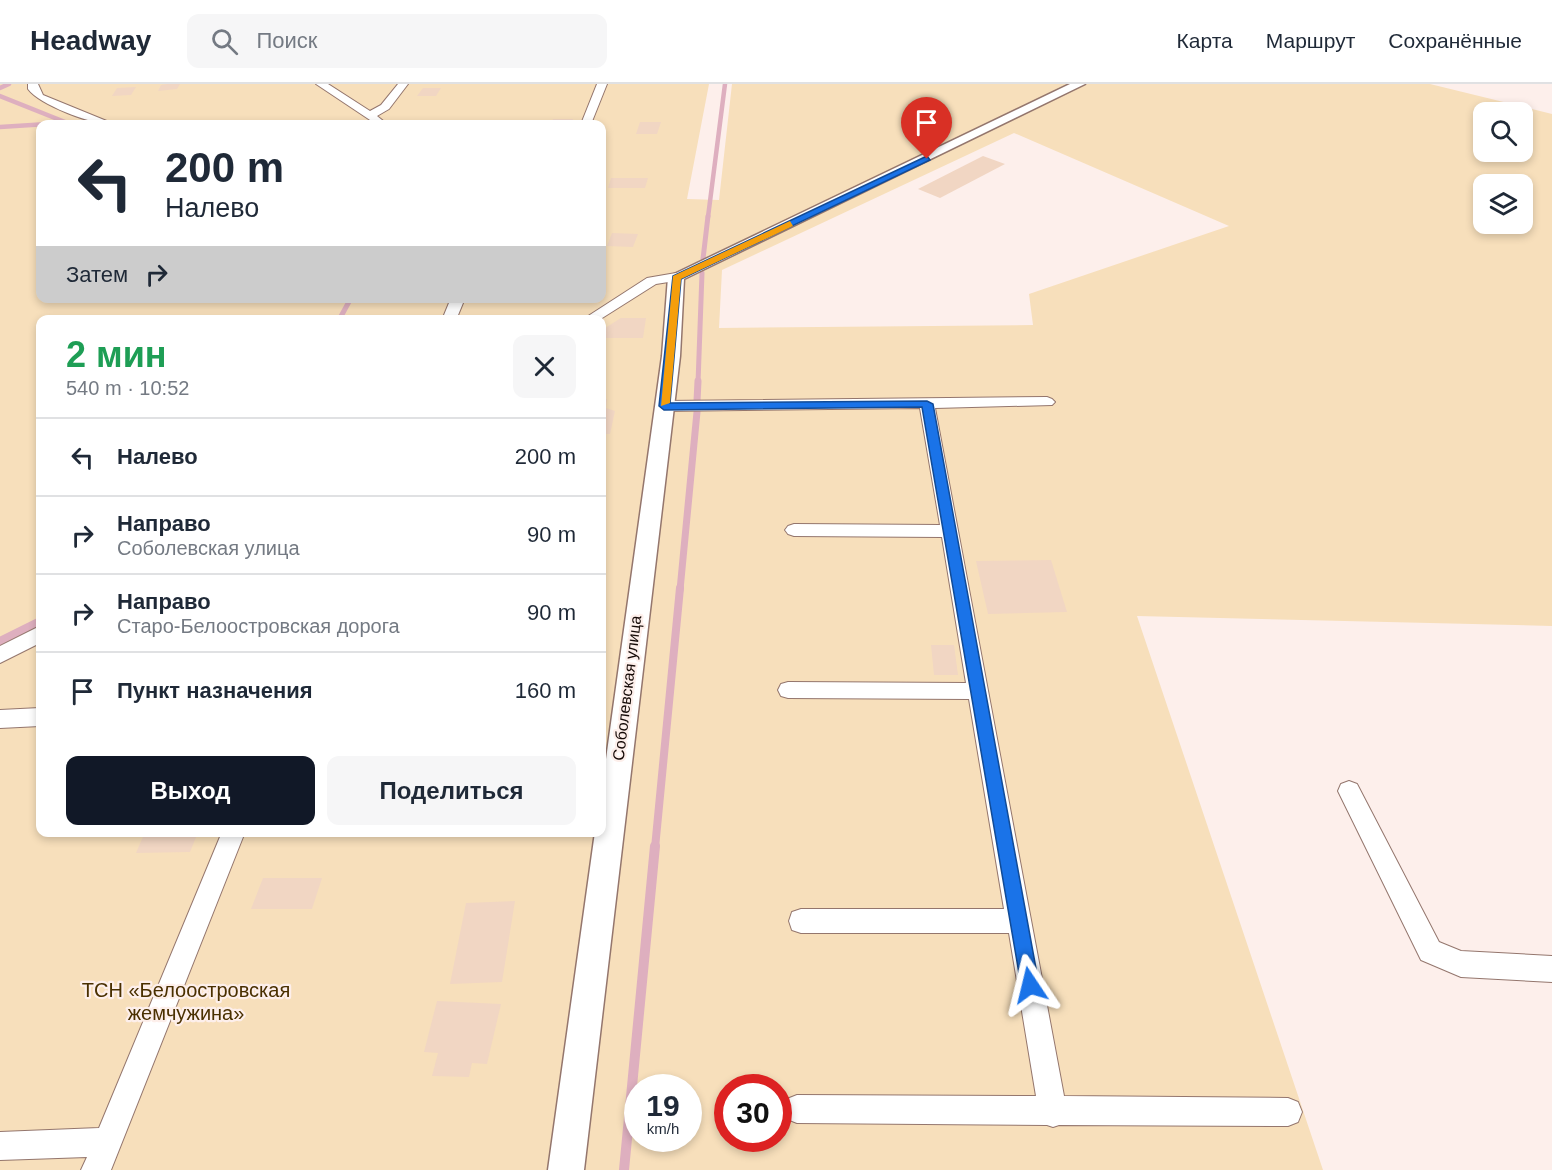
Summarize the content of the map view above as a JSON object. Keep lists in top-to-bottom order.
{
  "streets": {
    "street": ["Соболевская улица"]
  },
  "parks": ["ТСН «Белоостровская жемчужина»"],
  "page": {
    "header": "Headway",
    "search": "Поиск",
    "nav": ["Карта", "Маршрут", "Сохранённые"],
    "turn": ["200 m", "Налево"],
    "then": "Затем",
    "heading": ["2 мин", "540 m · 10:52"],
    "list": [
      {
        "name": "Налево",
        "value": "200 m"
      },
      {
        "name": "Направо",
        "note": "Соболевская улица",
        "value": "90 m"
      },
      {
        "name": "Направо",
        "note": "Старо-Белоостровская дорога",
        "value": "90 m"
      },
      {
        "name": "Пункт назначения",
        "value": "160 m"
      }
    ],
    "buttons": ["Выход", "Поделиться"],
    "speed": "19 km/h",
    "limit": "30"
  }
}
